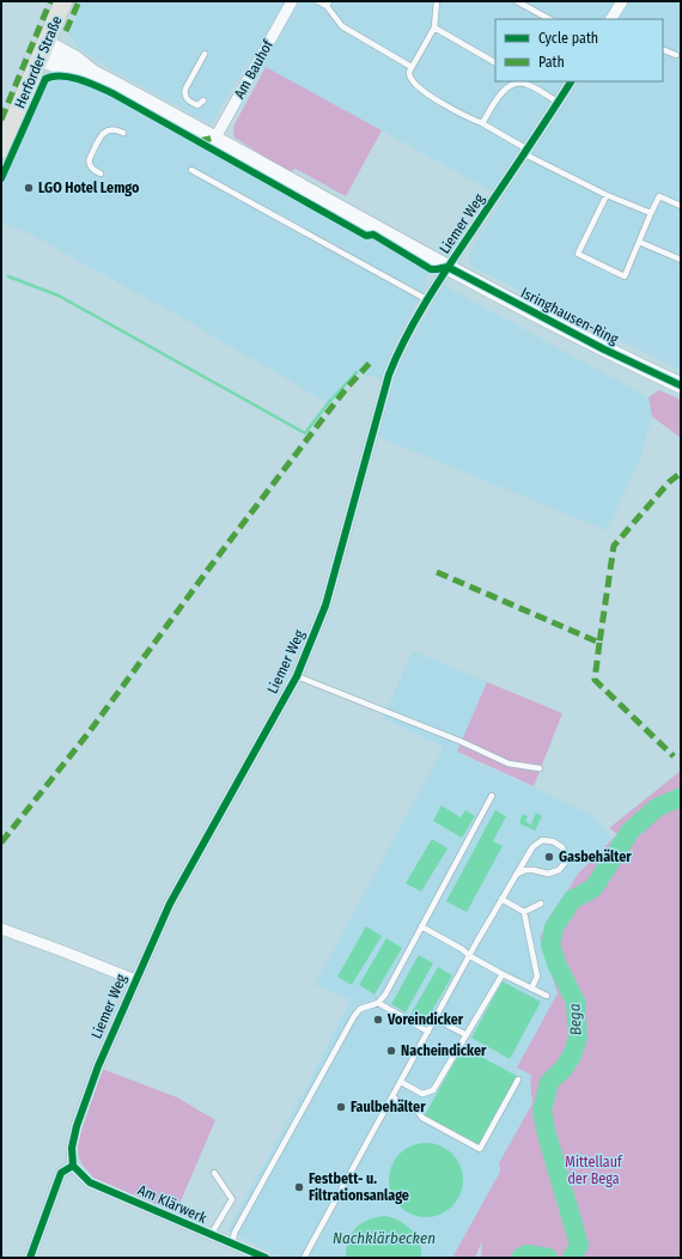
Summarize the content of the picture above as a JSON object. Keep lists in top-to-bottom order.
{
  "streets": {
    "main road": ["Herforder Straße"],
    "street": [
      "Am Bauhof",
      "Liemer Weg",
      "Isringhausen-Ring",
      "Am Klärwerk"
    ]
  },
  "crossings": [
    ["Herforder Straße", "Isringhausen-Ring"],
    ["Am Bauhof", "Isringhausen-Ring"],
    ["Liemer Weg", "Isringhausen-Ring"],
    ["Liemer Weg", "Am Klärwerk"]
  ],
  "water": ["Bega", "Nachklärbecken"],
  "parks": ["Mittellauf der Bega"],
  "places": [
    "LGO Hotel Lemgo",
    "Gasbehälter",
    "Voreindicker",
    "Nacheindicker",
    "Faulbehälter",
    "Festbett- u. Filtrationsanlage"
  ],
  "legend": ["Cycle path", "Path"]
}
